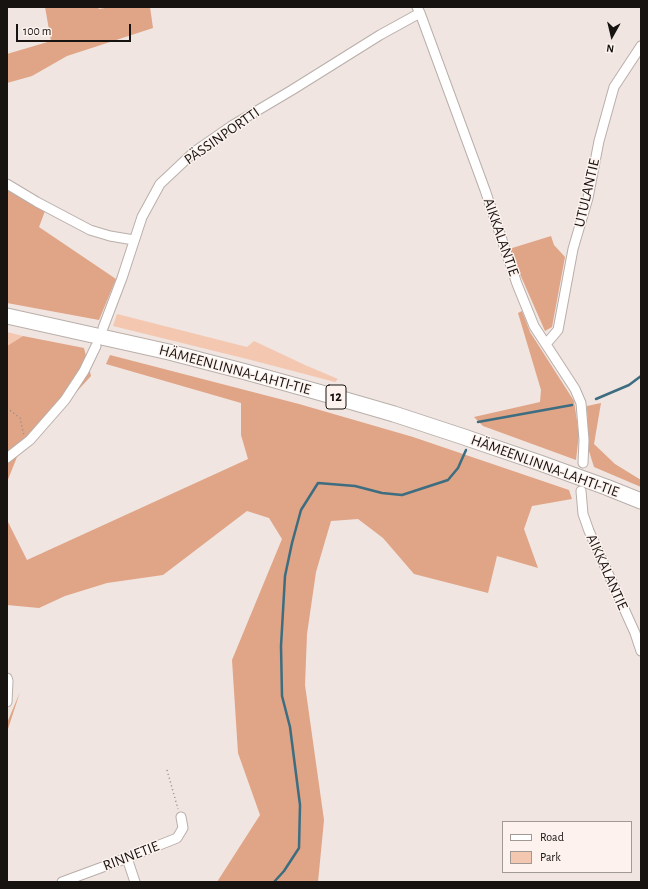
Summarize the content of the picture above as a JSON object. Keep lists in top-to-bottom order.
{
  "streets": {
    "highway": ["HÄMEENLINNA-LAHTI-TIE", "12"],
    "street": [
      "PÄSSINPORTTI",
      "UTULANTIE",
      "AIKKALANTIE",
      "RINNETIE"
    ]
  },
  "crossings": [
    ["PÄSSINPORTTI", "AIKKALANTIE"],
    ["UTULANTIE", "AIKKALANTIE"]
  ],
  "legend": ["Road", "Park"],
  "scale_bar": "100 m",
  "north": "bottom"
}
